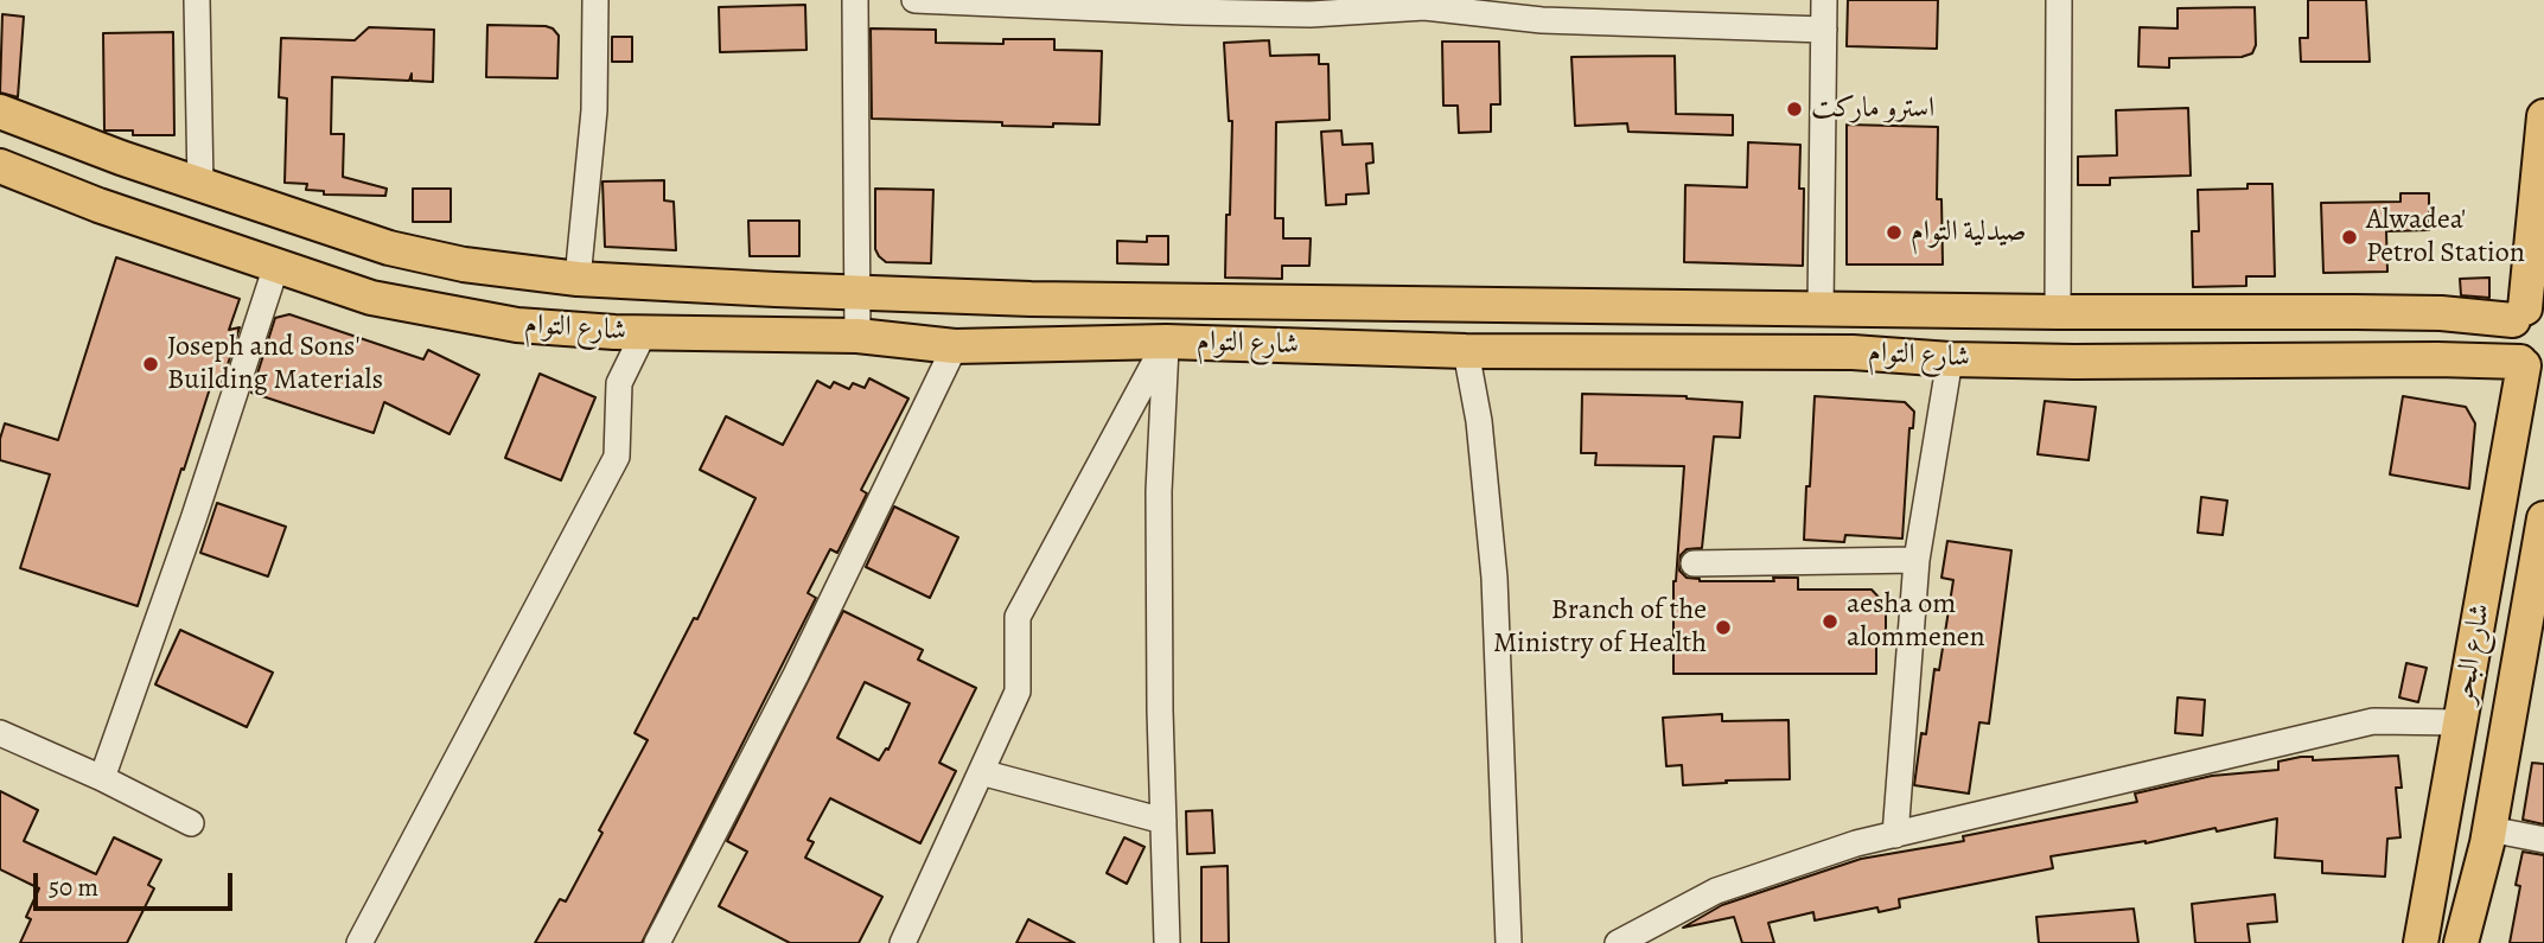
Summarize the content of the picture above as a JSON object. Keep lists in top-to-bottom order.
{
  "streets": {
    "main road": ["شارع التوام", "شارع البحر"]
  },
  "crossings": [
    ["شارع التوام", "شارع البحر"]
  ],
  "places": [
    "استرو ماركت",
    "صيدلية التوام",
    "Alwadea' Petrol Station",
    "Joseph and Sons' Building Materials",
    "aesha om alommenen",
    "Branch of the Ministry of Health"
  ],
  "scale_bar": "50 m"
}
